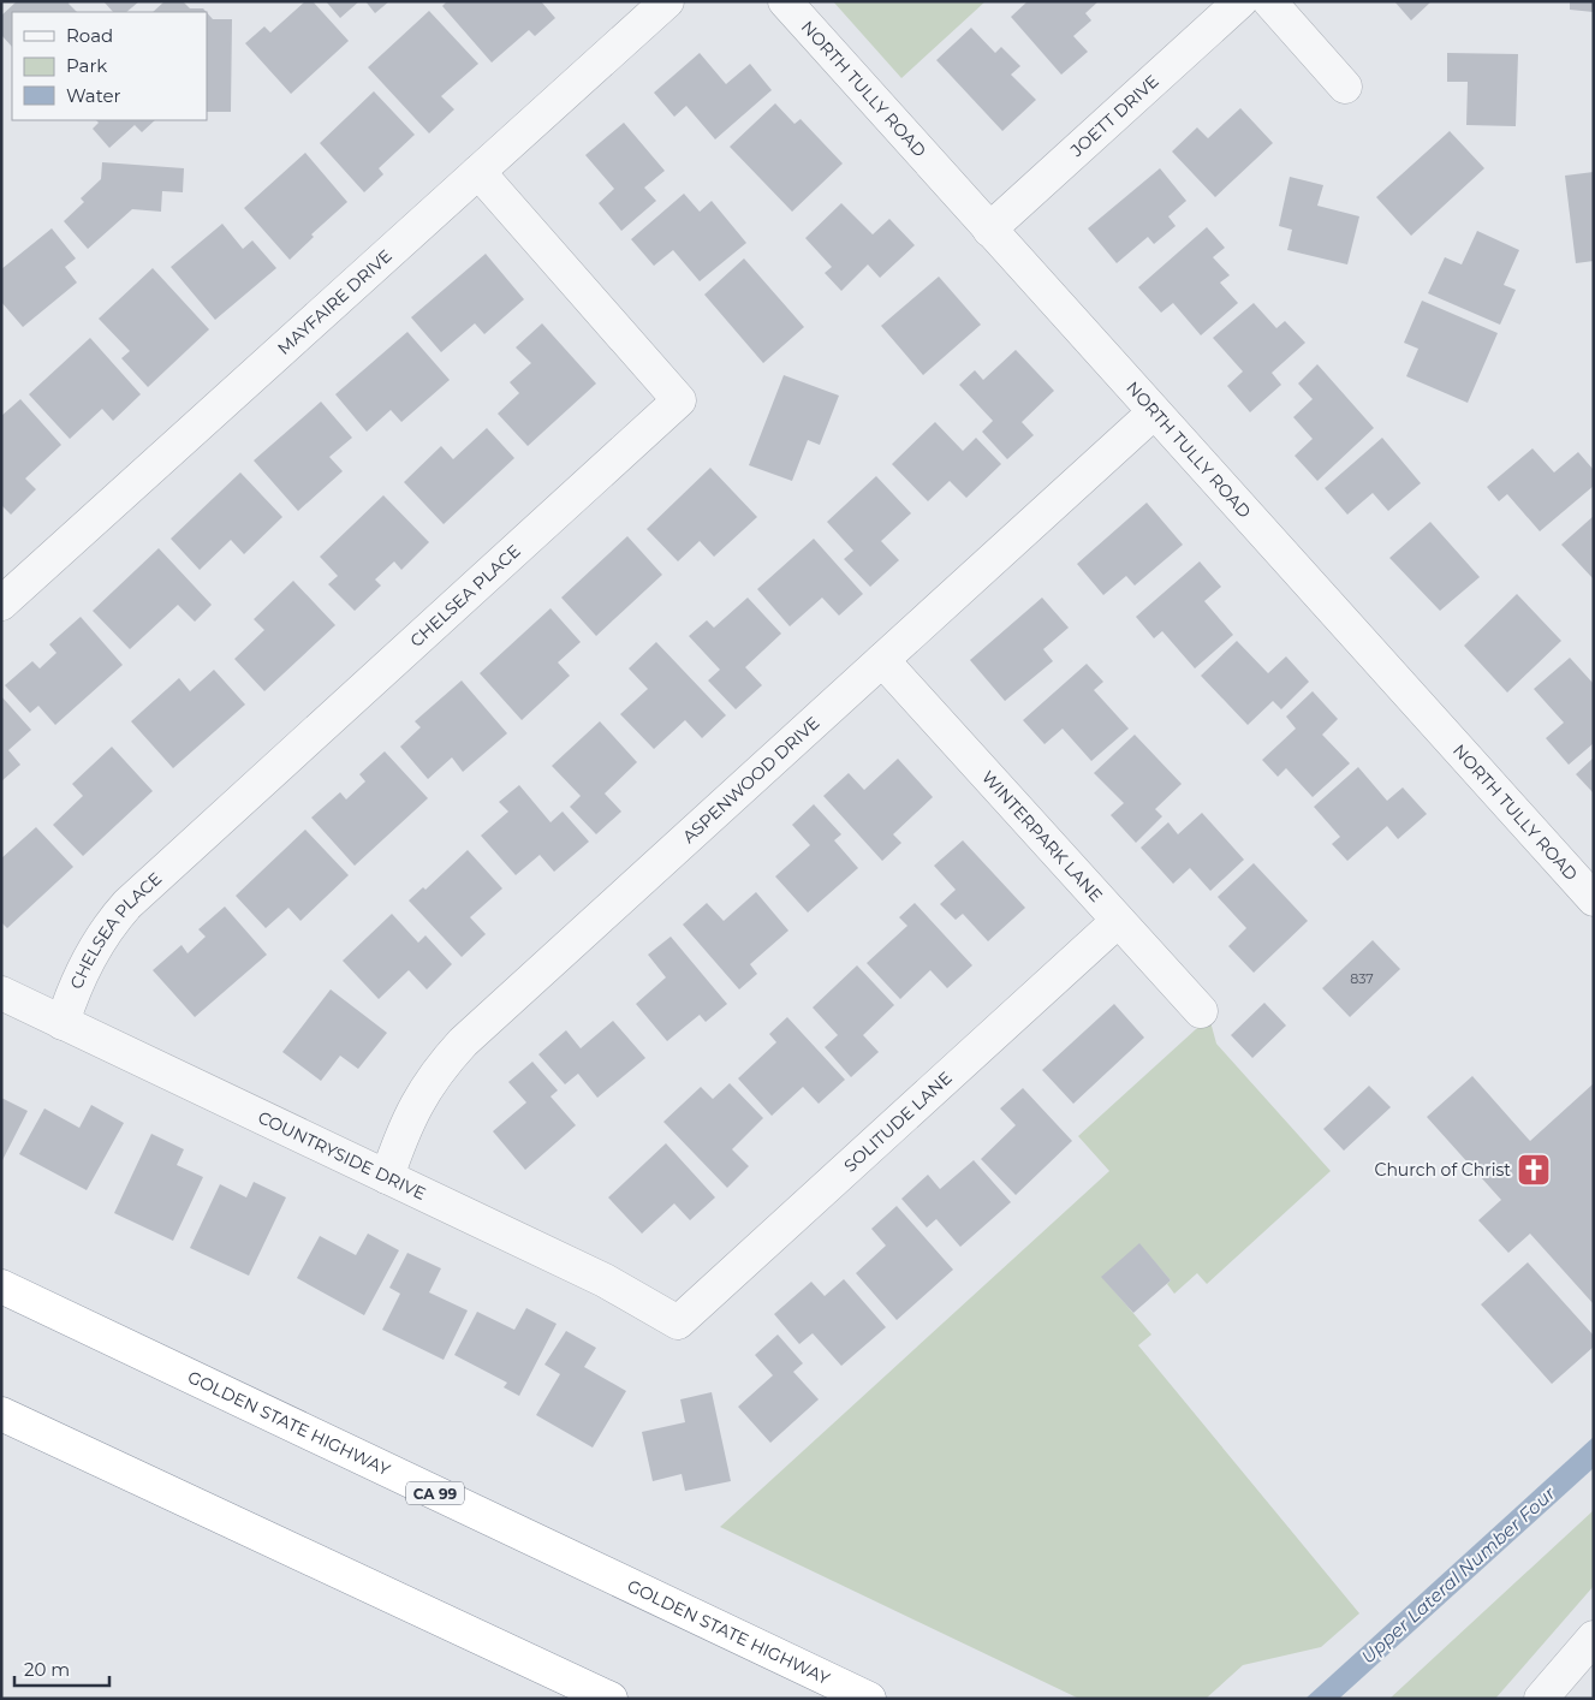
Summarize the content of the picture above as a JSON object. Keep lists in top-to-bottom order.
{
  "streets": {
    "highway": ["GOLDEN STATE HIGHWAY", "CA 99"],
    "street": [
      "NORTH TULLY ROAD",
      "JOETT DRIVE",
      "MAYFAIRE DRIVE",
      "CHELSEA PLACE",
      "ASPENWOOD DRIVE",
      "WINTERPARK LANE",
      "SOLITUDE LANE",
      "COUNTRYSIDE DRIVE"
    ]
  },
  "crossings": [
    ["NORTH TULLY ROAD", "JOETT DRIVE"],
    ["NORTH TULLY ROAD", "ASPENWOOD DRIVE"],
    ["MAYFAIRE DRIVE", "CHELSEA PLACE"],
    ["CHELSEA PLACE", "COUNTRYSIDE DRIVE"],
    ["ASPENWOOD DRIVE", "WINTERPARK LANE"],
    ["ASPENWOOD DRIVE", "COUNTRYSIDE DRIVE"],
    ["WINTERPARK LANE", "SOLITUDE LANE"],
    ["SOLITUDE LANE", "COUNTRYSIDE DRIVE"]
  ],
  "water": ["Upper Lateral Number Four"],
  "places": {
    "church": ["Church of Christ"]
  },
  "house_numbers": ["837"],
  "legend": ["Road", "Park", "Water"],
  "scale_bar": "20 m"
}
